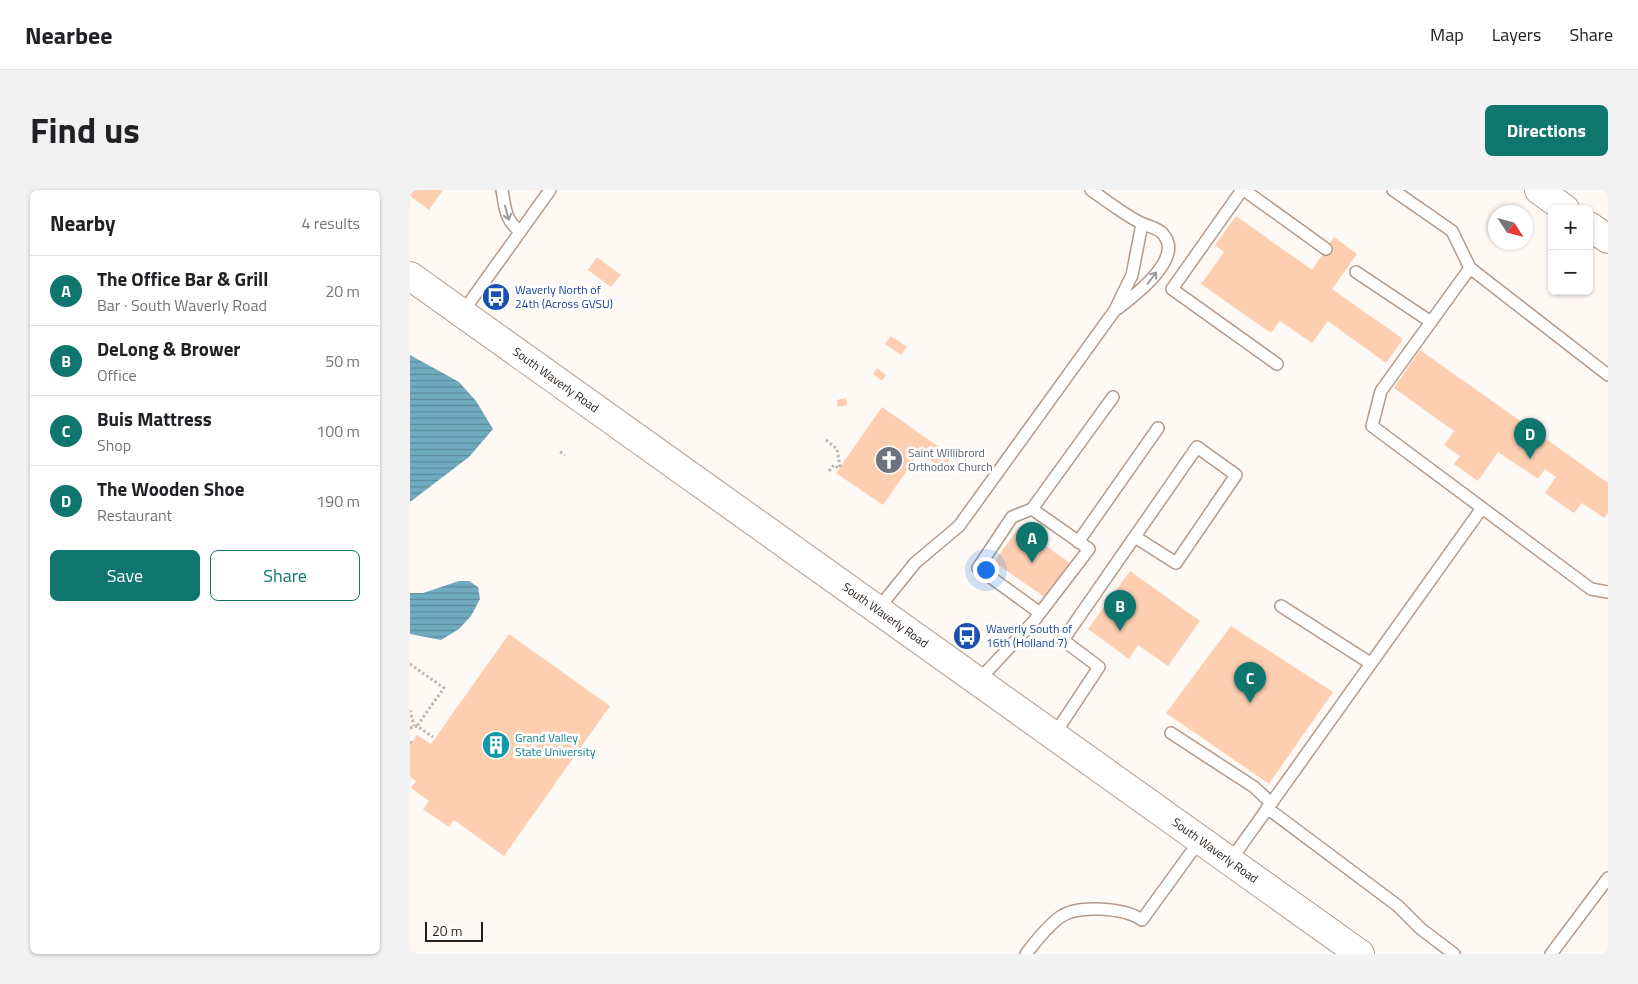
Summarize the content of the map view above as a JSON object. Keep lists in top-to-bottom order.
{
  "streets": {
    "main road": ["South Waverly Road"]
  },
  "places": {
    "bus stop": ["Waverly North of 24th (Across GVSU)", "Waverly South of 16th (Holland 7)"],
    "church": ["Saint Willibrord Orthodox Church"],
    "building": ["Grand Valley State University"]
  },
  "scale_bar": "20 m",
  "north": "bottom right",
  "page": {
    "header": "Nearbee",
    "nav": ["Map", "Layers", "Share"],
    "title": "Find us",
    "buttons": [
      "Directions",
      ["Save", "Share"]
    ],
    "heading": ["Nearby", "4 results"],
    "map_buttons": ["+", "−"],
    "list": [
      {
        "mark": "A",
        "name": "The Office Bar & Grill",
        "note": "Bar · South Waverly Road",
        "value": "20 m"
      },
      {
        "mark": "B",
        "name": "DeLong & Brower",
        "note": "Office",
        "value": "50 m"
      },
      {
        "mark": "C",
        "name": "Buis Mattress",
        "note": "Shop",
        "value": "100 m"
      },
      {
        "mark": "D",
        "name": "The Wooden Shoe",
        "note": "Restaurant",
        "value": "190 m"
      }
    ],
    "pins": [
      "D",
      "A",
      "B",
      "C"
    ],
    "scale": "20 m"
  }
}
